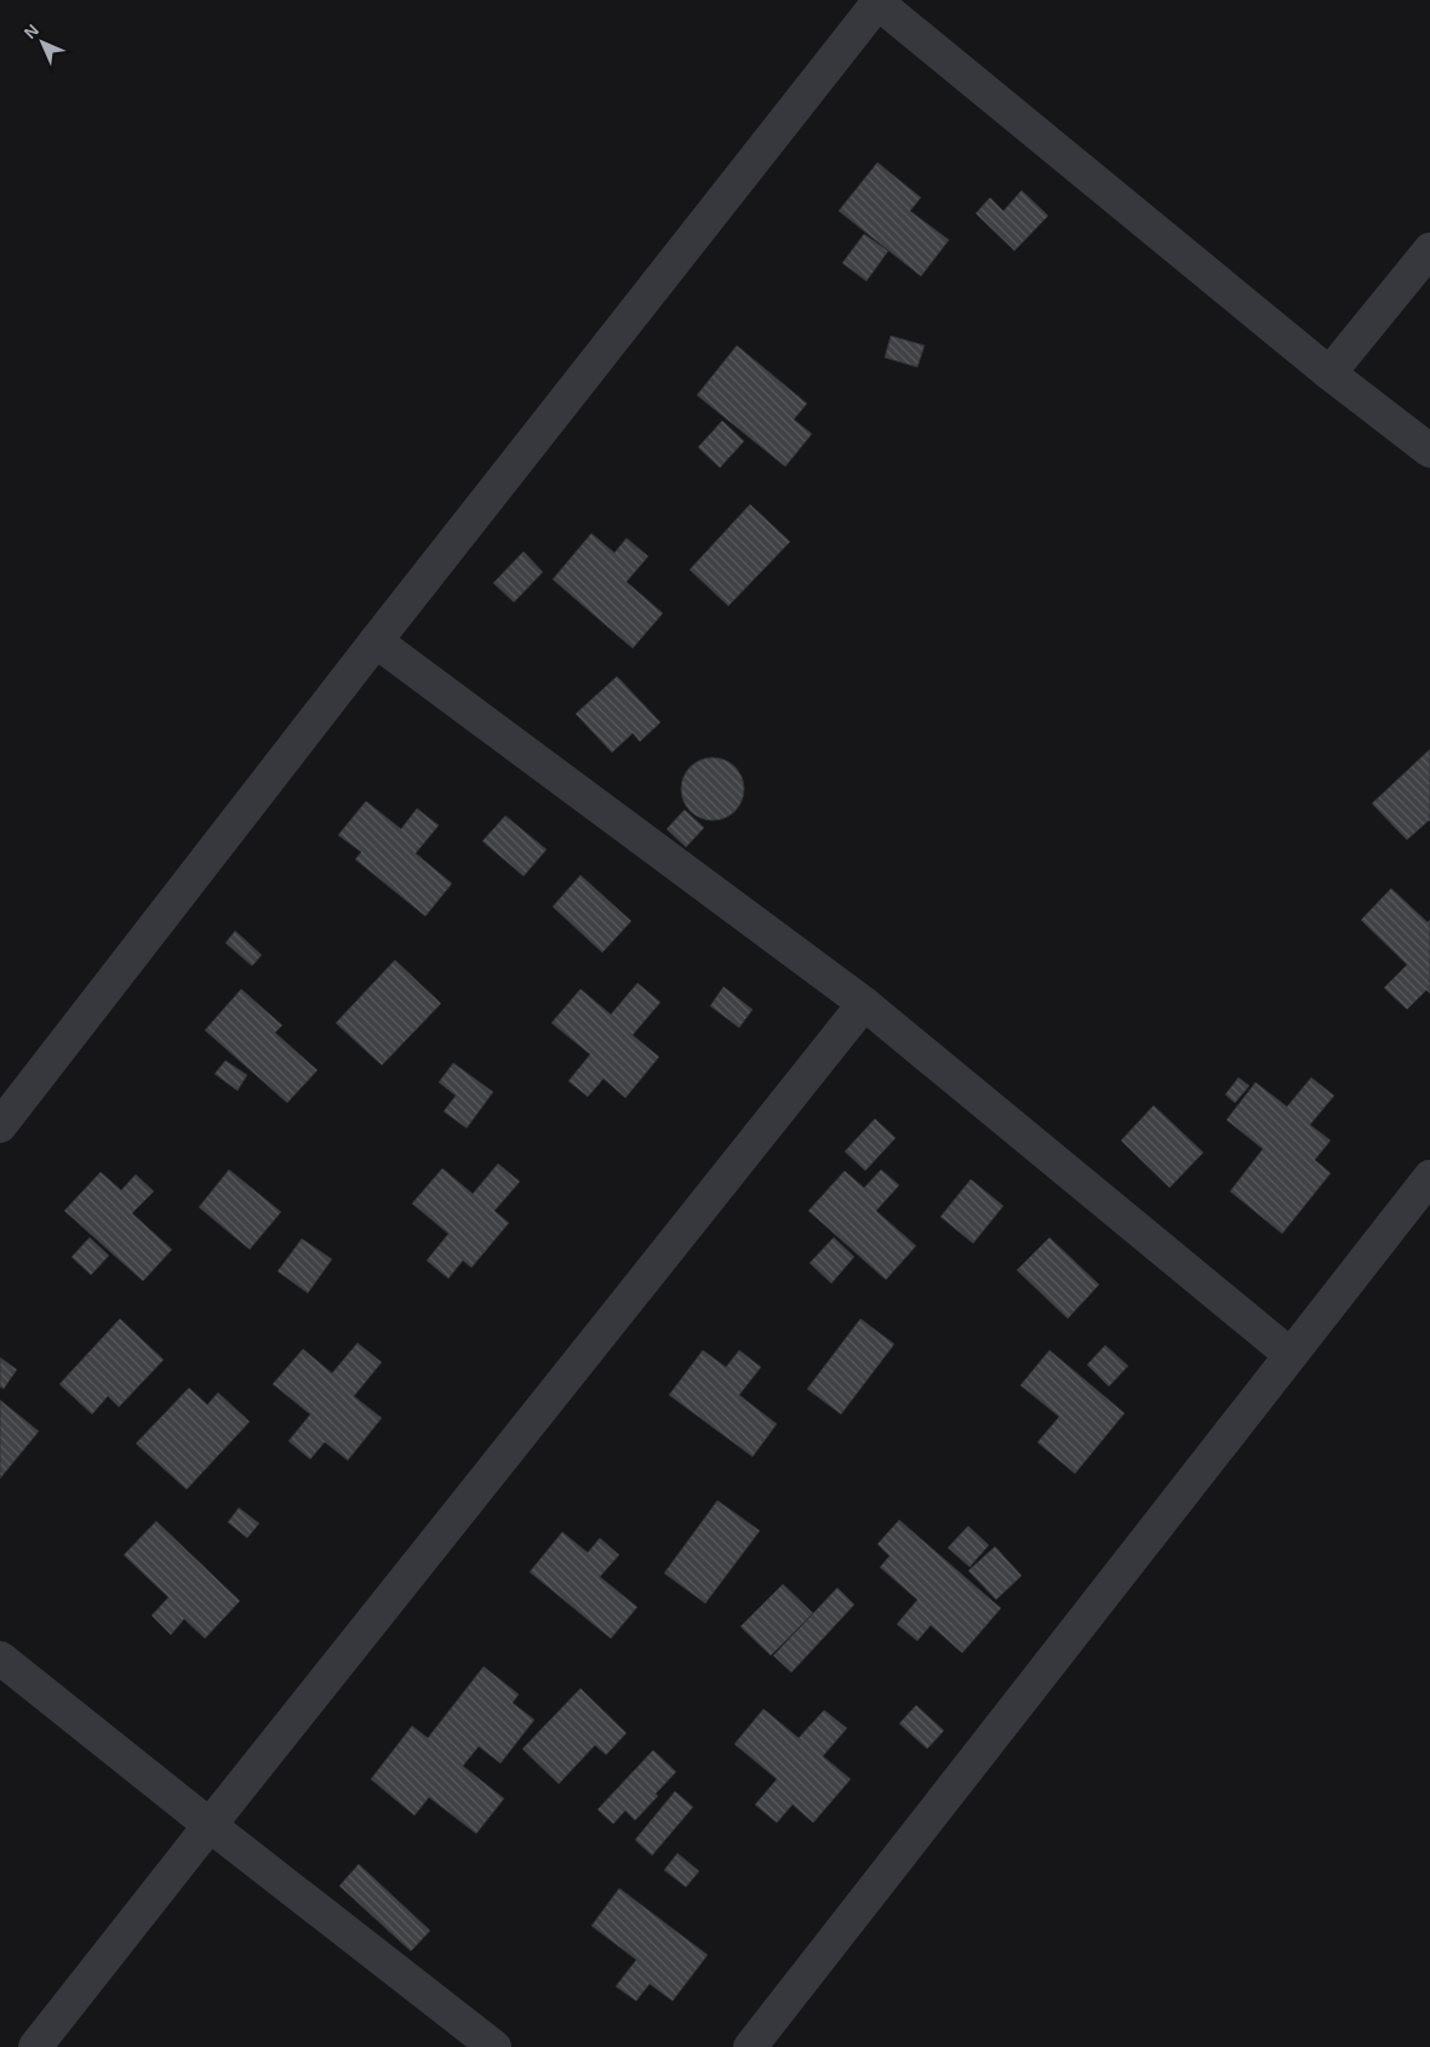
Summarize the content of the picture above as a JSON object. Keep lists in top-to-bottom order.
{
  "north": "top left"
}
